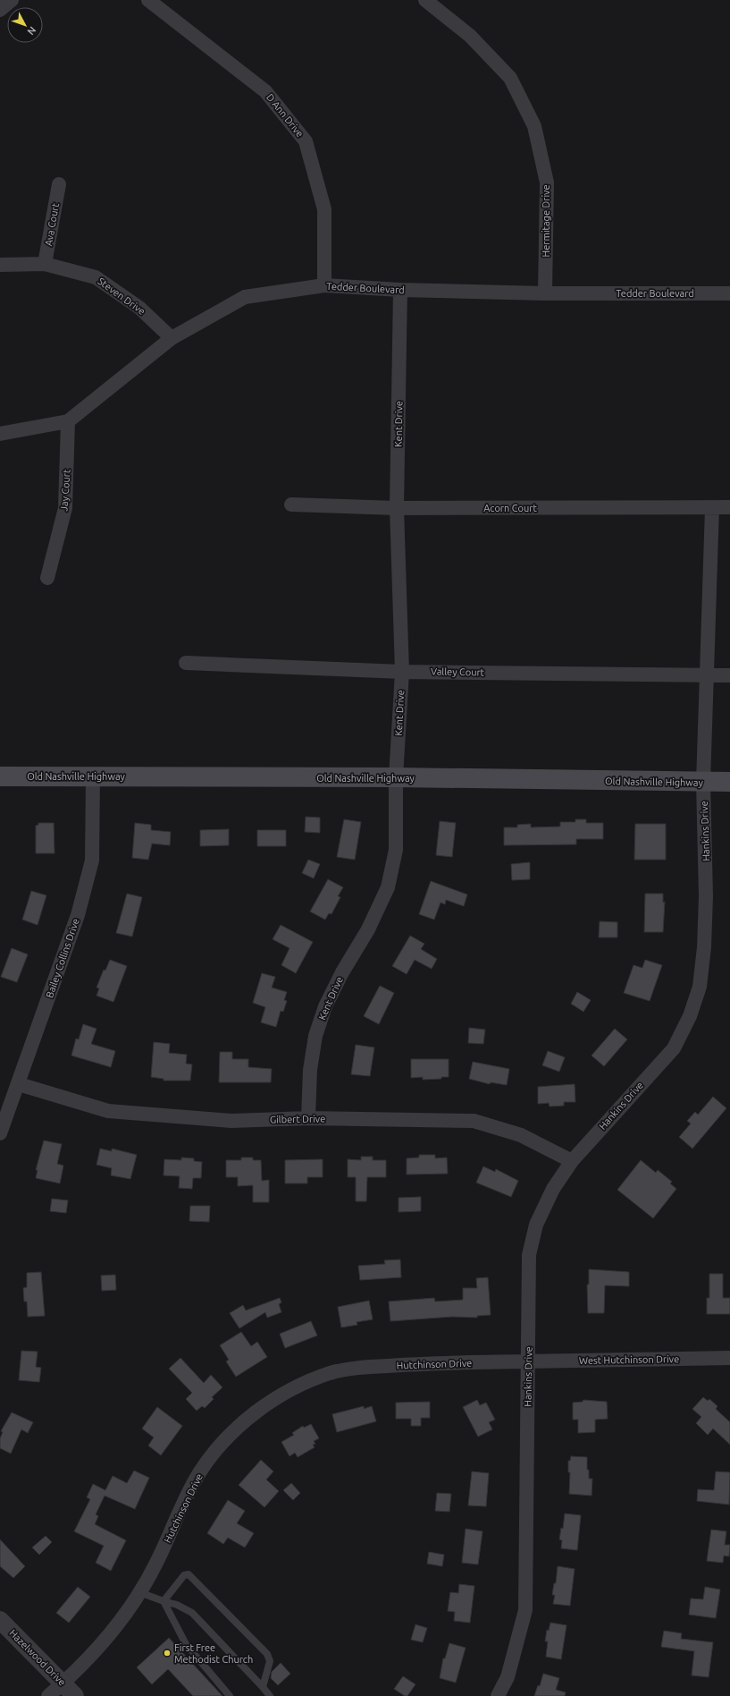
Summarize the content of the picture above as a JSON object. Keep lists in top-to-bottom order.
{
  "streets": {
    "main road": ["Old Nashville Highway"],
    "street": [
      "D Ann Drive",
      "Hermitage Drive",
      "Ava Court",
      "Tedder Boulevard",
      "Steven Drive",
      "Kent Drive",
      "Jay Court",
      "Acorn Court",
      "Valley Court",
      "Hankins Drive",
      "Bailey Collins Drive",
      "Gilbert Drive",
      "West Hutchinson Drive",
      "Hutchinson Drive",
      "Hazelwood Drive"
    ]
  },
  "crossings": [
    ["D Ann Drive", "Tedder Boulevard"],
    ["Hermitage Drive", "Tedder Boulevard"],
    ["Ava Court", "Steven Drive"],
    ["Tedder Boulevard", "Steven Drive"],
    ["Tedder Boulevard", "Kent Drive"],
    ["Tedder Boulevard", "Jay Court"],
    ["Kent Drive", "Acorn Court"],
    ["Kent Drive", "Valley Court"],
    ["Kent Drive", "Old Nashville Highway"],
    ["Kent Drive", "Gilbert Drive"],
    ["Acorn Court", "Hankins Drive"],
    ["Valley Court", "Hankins Drive"],
    ["Old Nashville Highway", "Hankins Drive"],
    ["Old Nashville Highway", "Bailey Collins Drive"],
    ["Hankins Drive", "Gilbert Drive"],
    ["Hankins Drive", "West Hutchinson Drive"],
    ["Hankins Drive", "Hutchinson Drive"],
    ["Bailey Collins Drive", "Gilbert Drive"],
    ["West Hutchinson Drive", "Hutchinson Drive"],
    ["Hutchinson Drive", "Hazelwood Drive"]
  ],
  "places": ["First Free Methodist Church"],
  "north": "bottom right"
}
